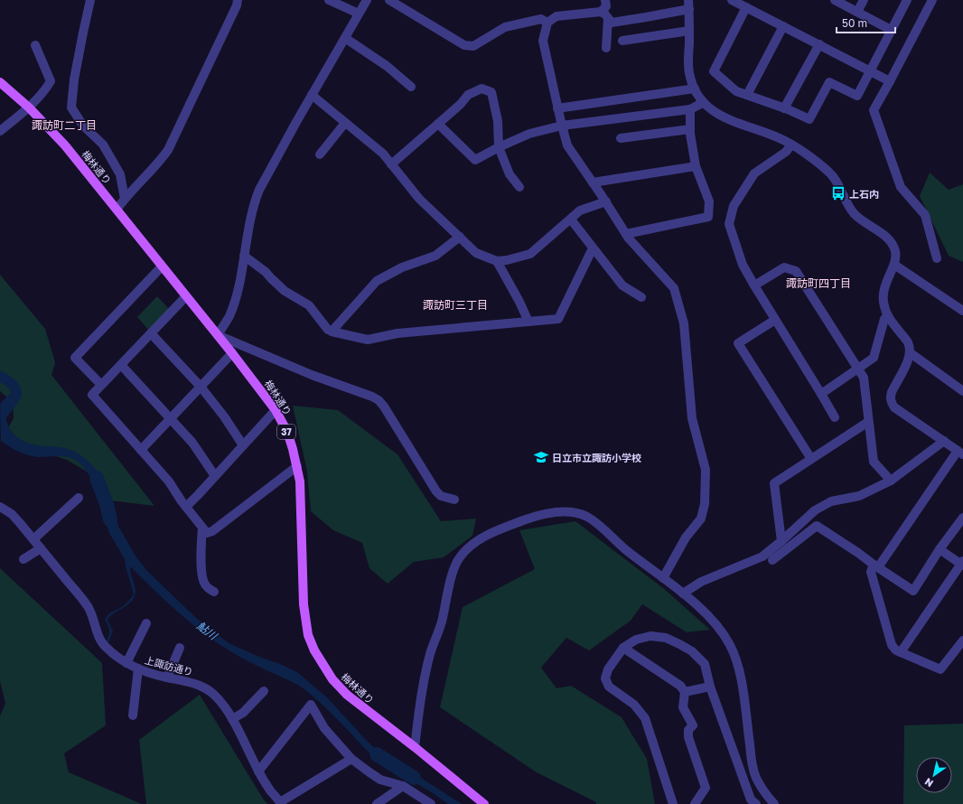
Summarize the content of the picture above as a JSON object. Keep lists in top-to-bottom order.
{
  "streets": {
    "main road": ["梅林通り", "37"],
    "street": ["上諏訪通り"]
  },
  "districts": ["諏訪町二丁目", "諏訪町四丁目", "諏訪町三丁目"],
  "water": ["鮎川"],
  "places": {
    "bus stop": ["上石内"],
    "school or university": ["日立市立諏訪小学校"]
  },
  "scale_bar": "50 m",
  "north": "bottom left"
}
